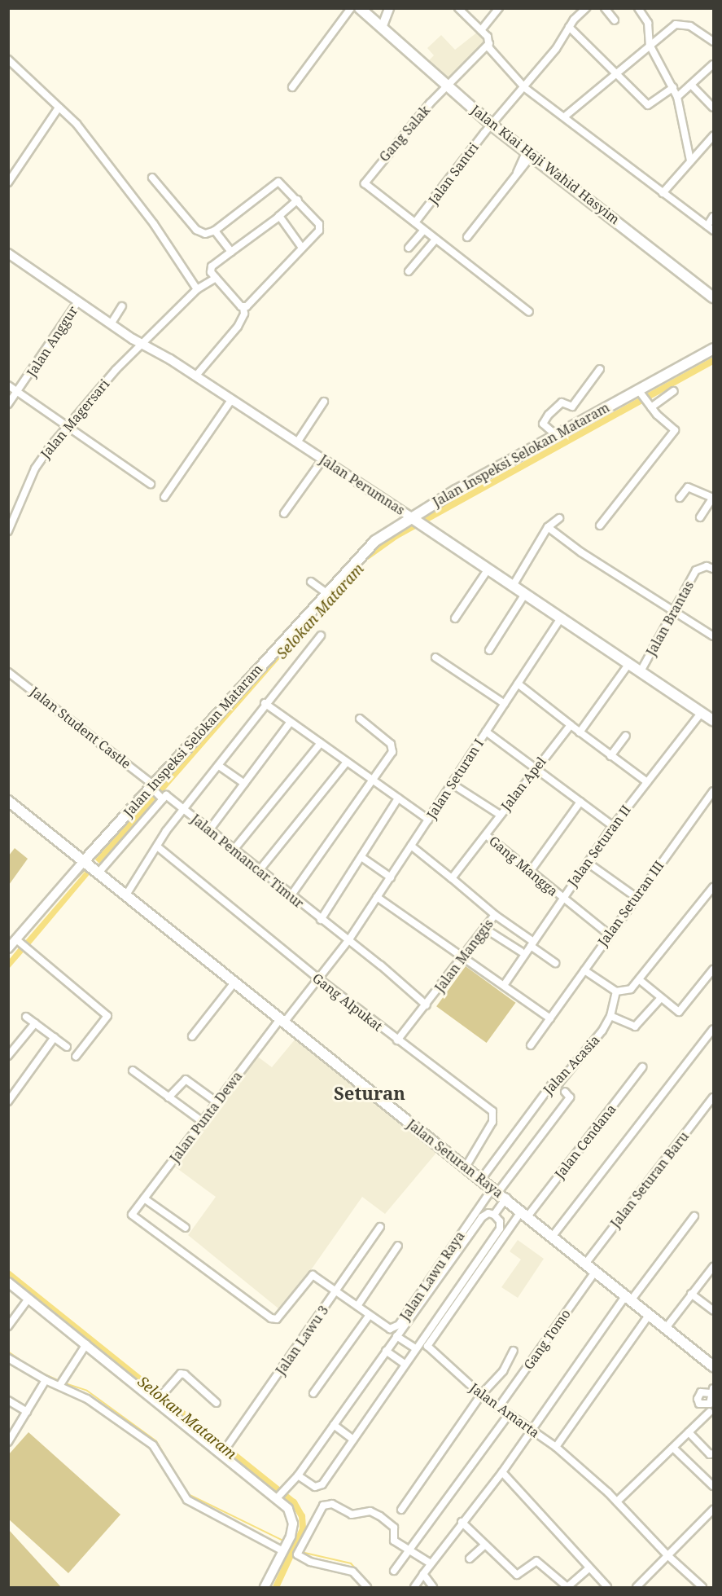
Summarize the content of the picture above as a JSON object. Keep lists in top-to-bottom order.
{
  "streets": {
    "main road": [
      "Jalan Kiai Haji Wahid Hasyim",
      "Jalan Inspeksi Selokan Mataram",
      "Jalan Perumnas",
      "Jalan Seturan Raya"
    ],
    "street": [
      "Gang Salak",
      "Jalan Santri",
      "Jalan Anggur",
      "Jalan Magersari",
      "Jalan Brantas",
      "Jalan Student Castle",
      "Jalan Seturan I",
      "Jalan Apel",
      "Jalan Seturan II",
      "Jalan Pemancar Timur",
      "Gang Mangga",
      "Jalan Seturan III",
      "Jalan Manggis",
      "Gang Alpukat",
      "Jalan Acasia",
      "Jalan Punta Dewa",
      "Jalan Cendana",
      "Jalan Seturan Baru",
      "Jalan Lawu Raya",
      "Gang Tomo",
      "Jalan Lawu 3",
      "Jalan Amarta"
    ]
  },
  "crossings": [
    ["Gang Salak", "Jalan Kiai Haji Wahid Hasyim"],
    ["Gang Salak", "Jalan Santri"],
    ["Jalan Kiai Haji Wahid Hasyim", "Jalan Santri"],
    ["Jalan Anggur", "Jalan Perumnas"],
    ["Jalan Magersari", "Jalan Perumnas"],
    ["Jalan Inspeksi Selokan Mataram", "Jalan Perumnas"],
    ["Jalan Inspeksi Selokan Mataram", "Jalan Student Castle"],
    ["Jalan Inspeksi Selokan Mataram", "Jalan Seturan Raya"],
    ["Jalan Perumnas", "Jalan Brantas"],
    ["Jalan Perumnas", "Jalan Seturan I"],
    ["Jalan Perumnas", "Jalan Seturan II"],
    ["Jalan Seturan I", "Jalan Pemancar Timur"],
    ["Jalan Apel", "Gang Mangga"],
    ["Jalan Apel", "Jalan Manggis"],
    ["Jalan Seturan II", "Gang Mangga"],
    ["Jalan Pemancar Timur", "Jalan Manggis"],
    ["Jalan Pemancar Timur", "Gang Alpukat"],
    ["Jalan Pemancar Timur", "Jalan Seturan Raya"],
    ["Gang Mangga", "Jalan Seturan III"],
    ["Jalan Manggis", "Gang Alpukat"],
    ["Gang Alpukat", "Jalan Seturan Raya"],
    ["Jalan Acasia", "Jalan Seturan Raya"],
    ["Jalan Punta Dewa", "Jalan Seturan Raya"],
    ["Jalan Punta Dewa", "Jalan Lawu Raya"],
    ["Jalan Cendana", "Jalan Seturan Raya"],
    ["Jalan Cendana", "Jalan Amarta"],
    ["Jalan Seturan Raya", "Jalan Seturan Baru"],
    ["Jalan Seturan Raya", "Jalan Lawu Raya"],
    ["Jalan Seturan Raya", "Gang Tomo"],
    ["Jalan Seturan Raya", "Jalan Amarta"],
    ["Jalan Lawu Raya", "Jalan Lawu 3"],
    ["Gang Tomo", "Jalan Amarta"]
  ],
  "districts": ["Seturan"],
  "water": ["Selokan Mataram"]
}
